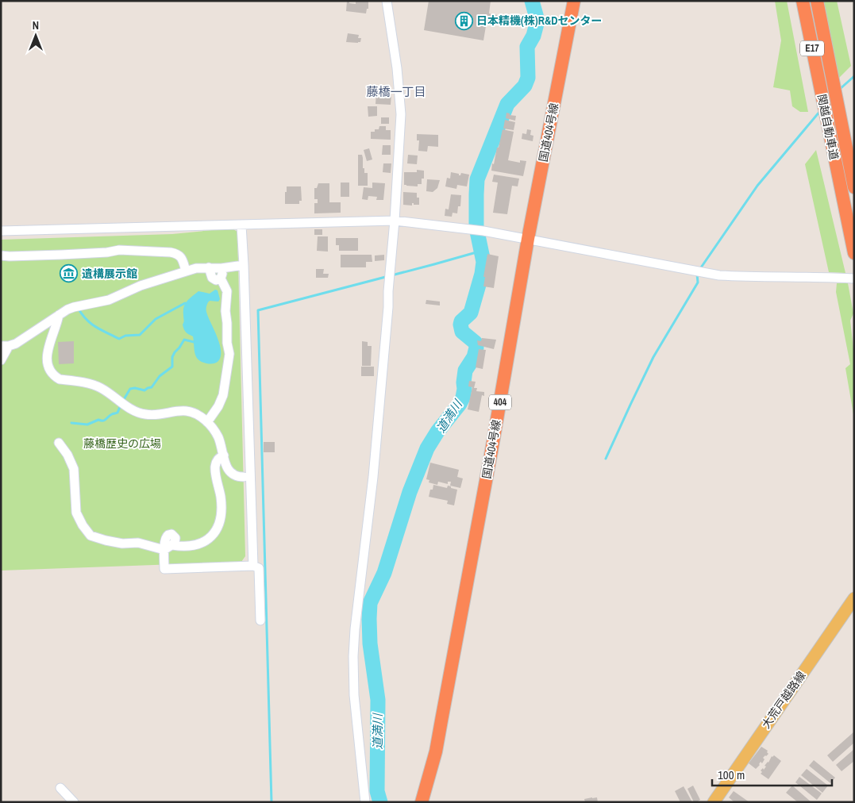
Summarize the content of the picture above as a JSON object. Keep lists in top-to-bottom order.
{
  "streets": {
    "highway": [
      "E17",
      "関越自動車道",
      "国道404号線",
      "404"
    ],
    "main road": ["大荒戸越路線"]
  },
  "districts": ["藤橋一丁目"],
  "water": ["道満川"],
  "parks": ["藤橋歴史の広場"],
  "places": {
    "building": ["日本精機(株)R&Dセンター"],
    "museum": ["遺構展示館"]
  },
  "scale_bar": "100 m",
  "north": "top"
}
